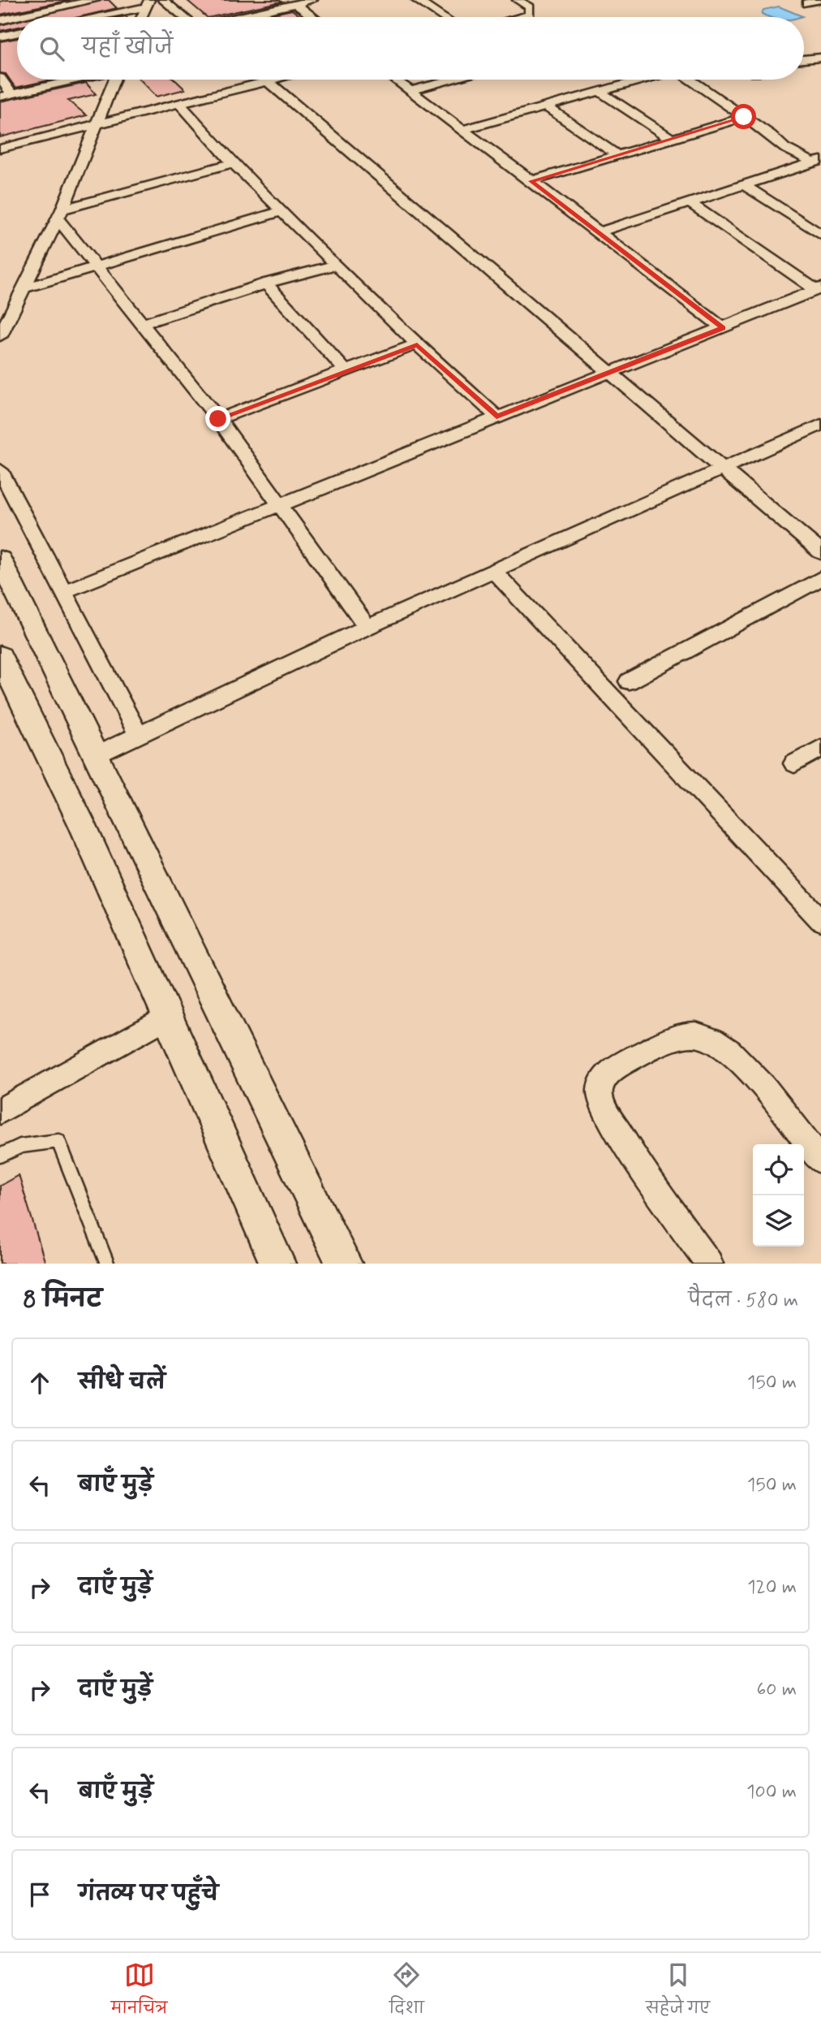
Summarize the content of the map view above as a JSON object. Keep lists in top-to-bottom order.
{
  "page": {
    "search": "यहाँ खोजें",
    "heading": ["8 मिनट", "पैदल · 580 m"],
    "list": [
      ["सीधे चलें", "150 m"],
      ["बाएँ मुड़ें", "150 m"],
      ["दाएँ मुड़ें", "120 m"],
      ["दाएँ मुड़ें", "60 m"],
      ["बाएँ मुड़ें", "100 m"],
      "गंतव्य पर पहुँचे"
    ],
    "nav": ["मानचित्र", "दिशा", "सहेजे गए"]
  }
}
